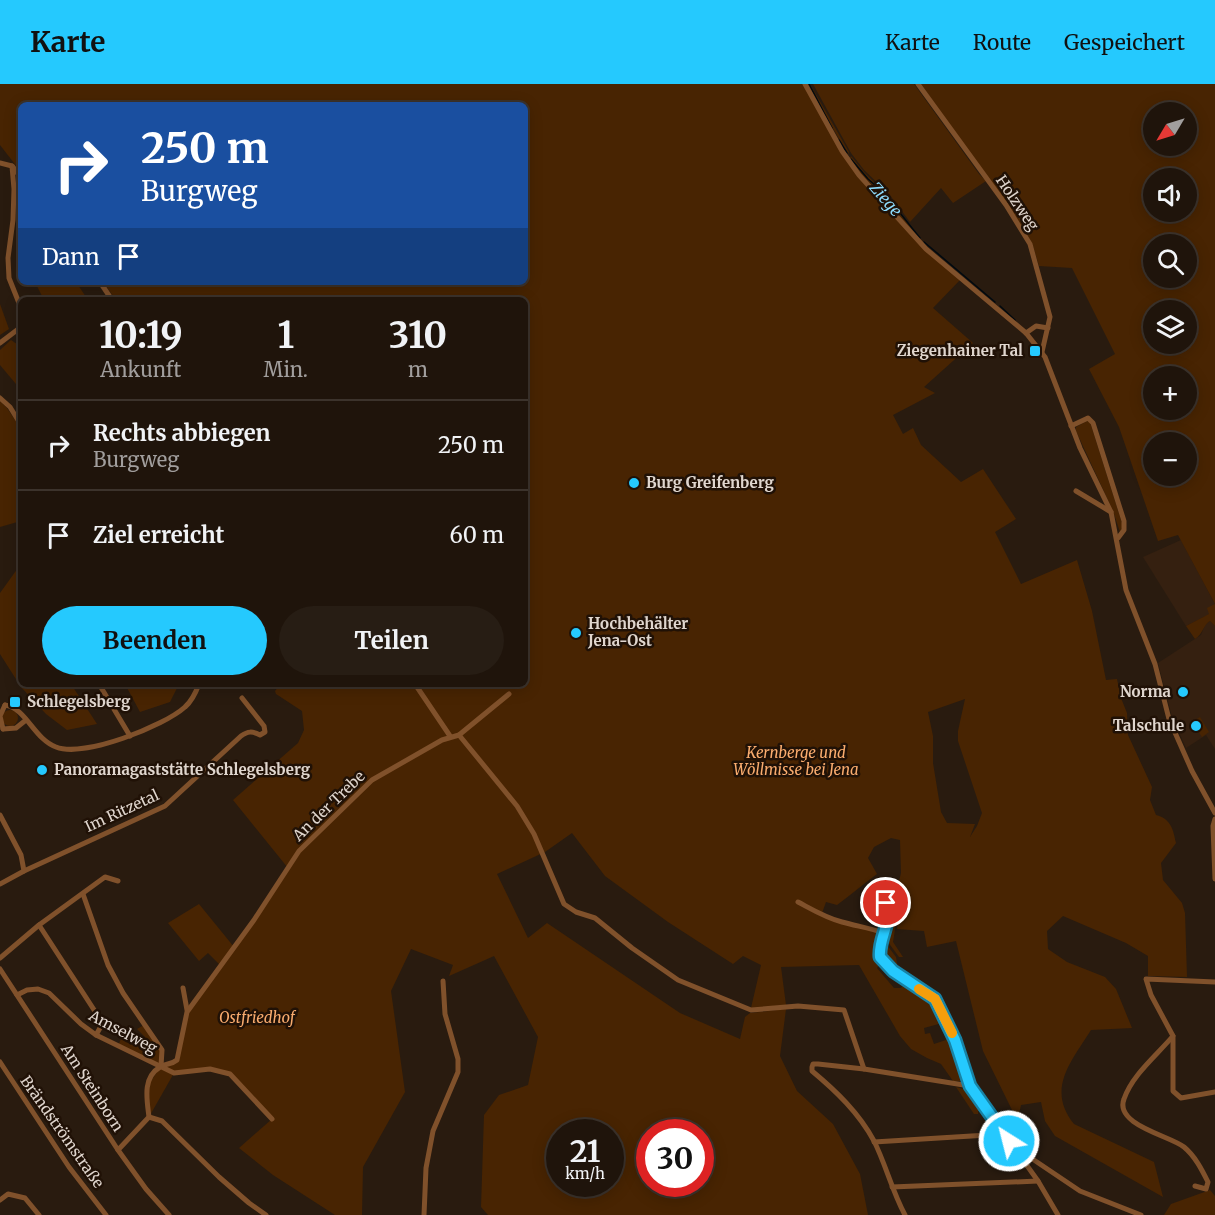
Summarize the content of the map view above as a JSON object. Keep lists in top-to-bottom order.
{
  "streets": {
    "street": [
      "Holzweg",
      "An der Trebe",
      "Im Ritzetal",
      "Amselweg",
      "Am Steinborn",
      "Brändströmstraße"
    ]
  },
  "crossings": [
    ["An der Trebe", "Amselweg"],
    ["Amselweg", "Am Steinborn"]
  ],
  "water": ["Ziege"],
  "parks": ["Kernberge und Wöllmisse bei Jena", "Ostfriedhof"],
  "places": {
    "transit": ["Ziegenhainer Tal", "Schlegelsberg"],
    "other": [
      "Burg Greifenberg",
      "Hochbehälter Jena-Ost",
      "Norma",
      "Talschule",
      "Panoramagaststätte Schlegelsberg"
    ]
  },
  "north": "bottom left",
  "page": {
    "header": "Karte",
    "nav": ["Karte", "Route", "Gespeichert"],
    "map_buttons": ["+", "−"],
    "turn": ["250 m", "Burgweg"],
    "then": "Dann",
    "eta": [
      "10:19",
      "Ankunft",
      "1",
      "Min.",
      "310",
      "m"
    ],
    "list": [
      {
        "name": "Rechts abbiegen",
        "note": "Burgweg",
        "value": "250 m"
      },
      {
        "name": "Ziel erreicht",
        "value": "60 m"
      }
    ],
    "buttons": ["Beenden", "Teilen"],
    "speed": "21 km/h",
    "limit": "30"
  }
}
